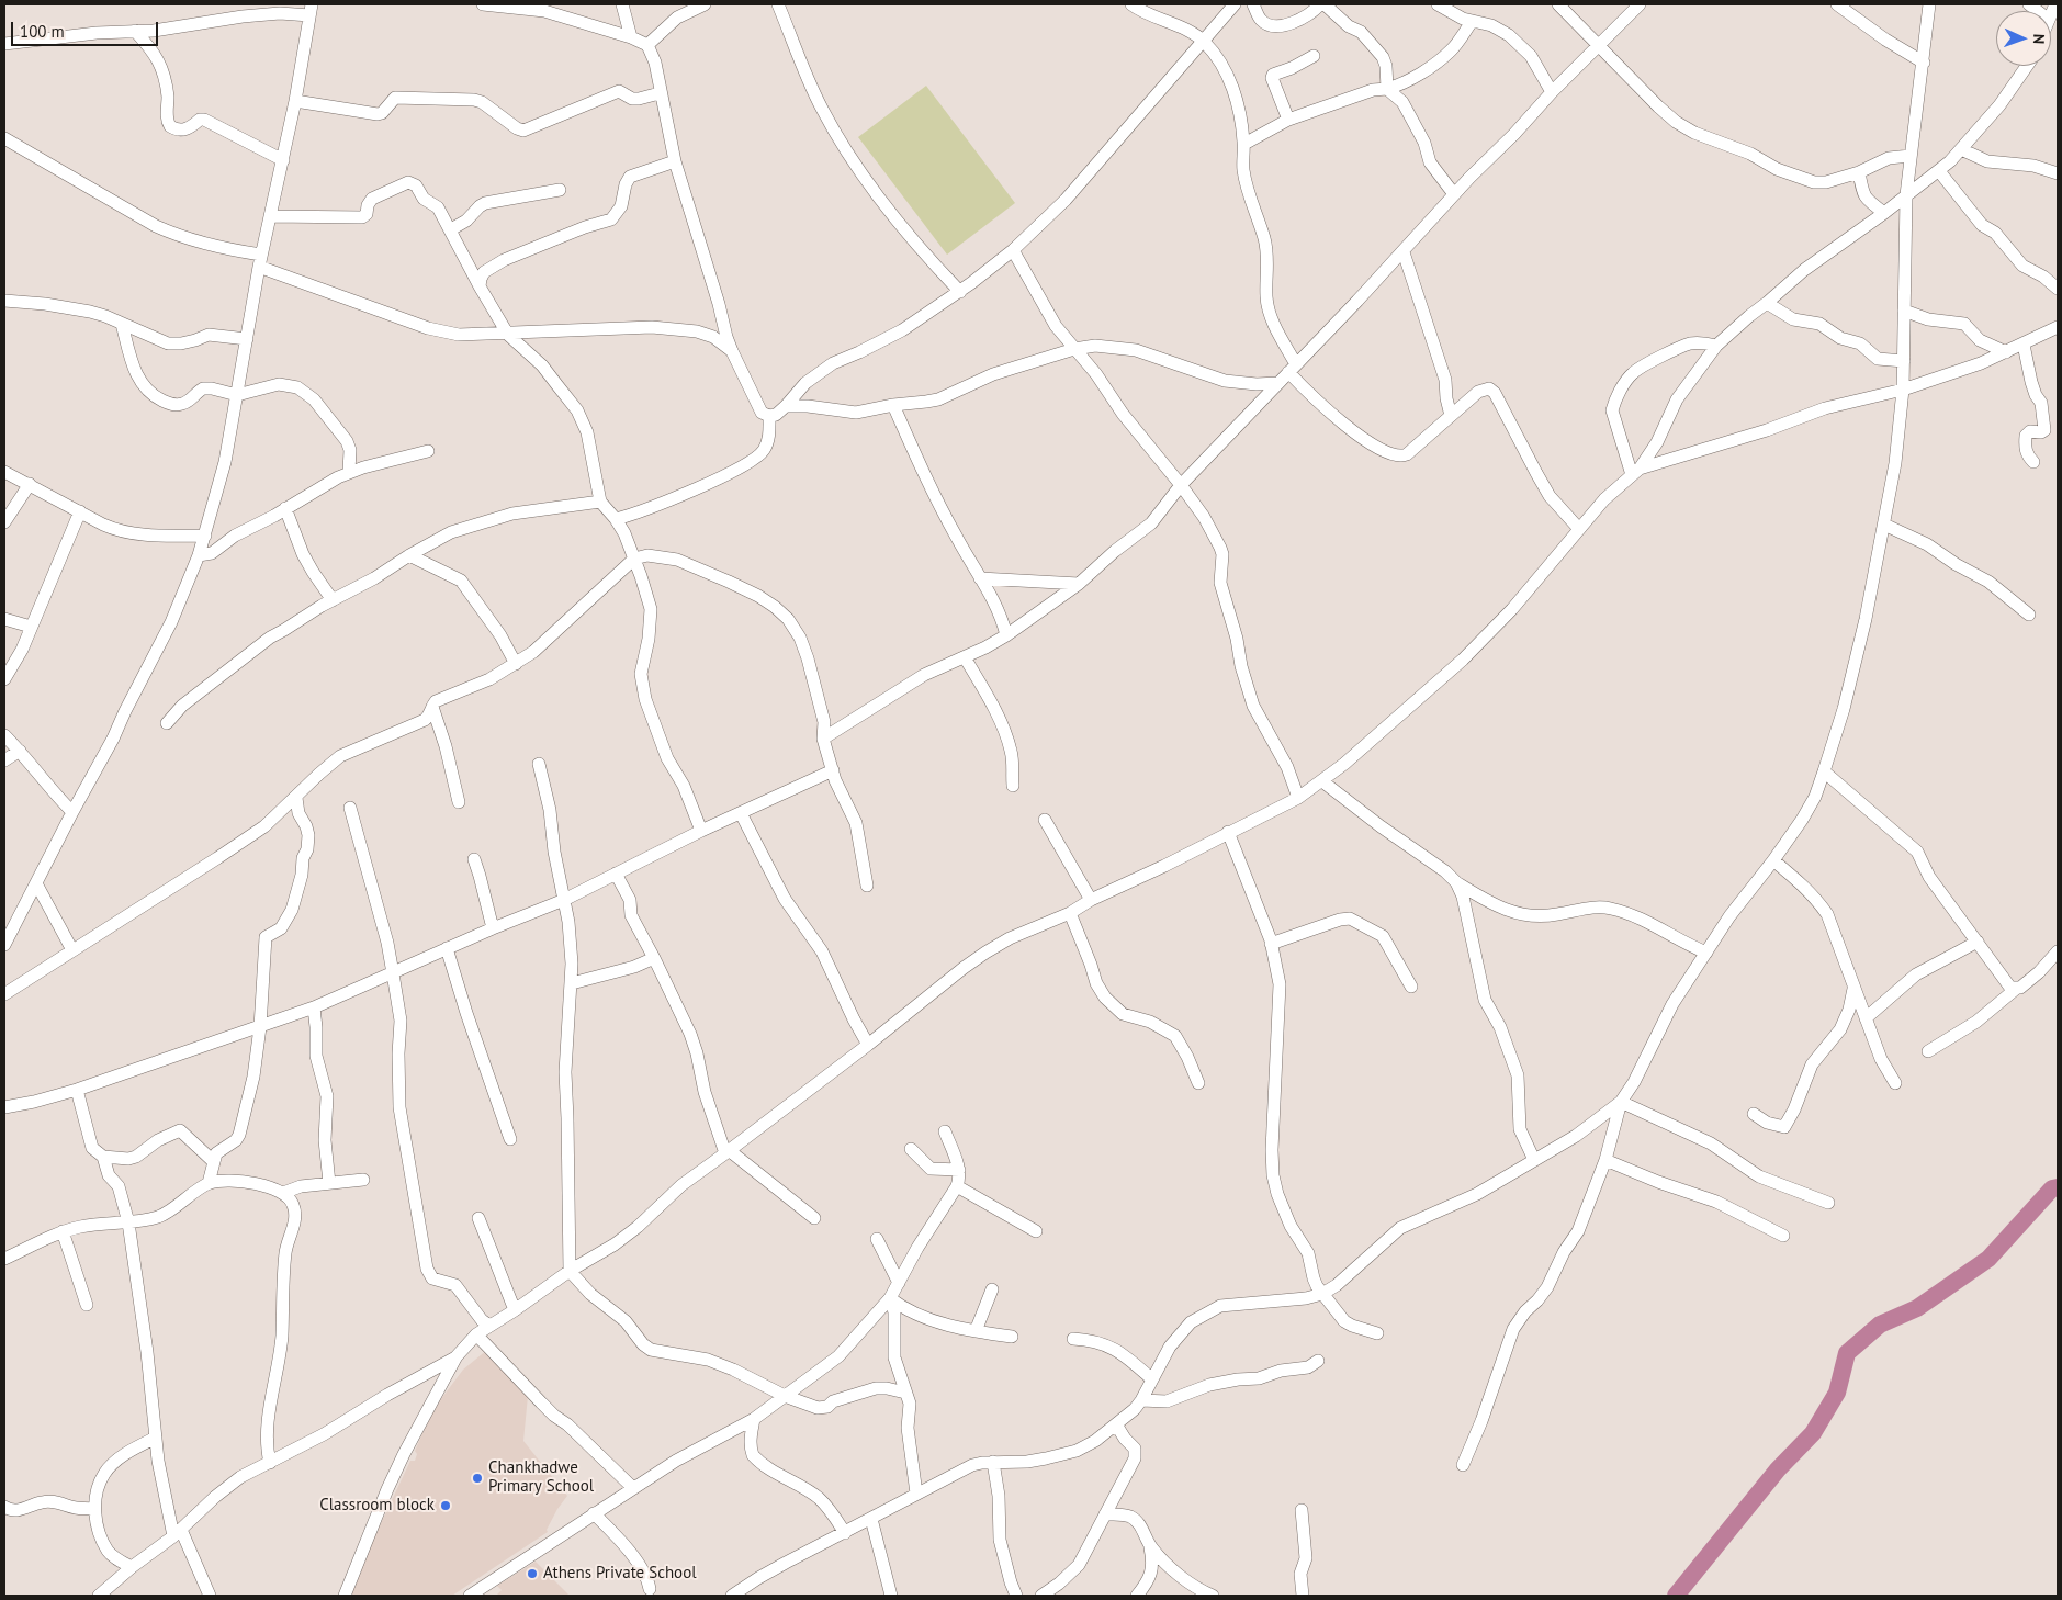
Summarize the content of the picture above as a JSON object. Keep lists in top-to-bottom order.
{
  "places": ["Chankhadwe Primary School", "Classroom block", "Athens Private School"],
  "scale_bar": "100 m",
  "north": "right"
}
